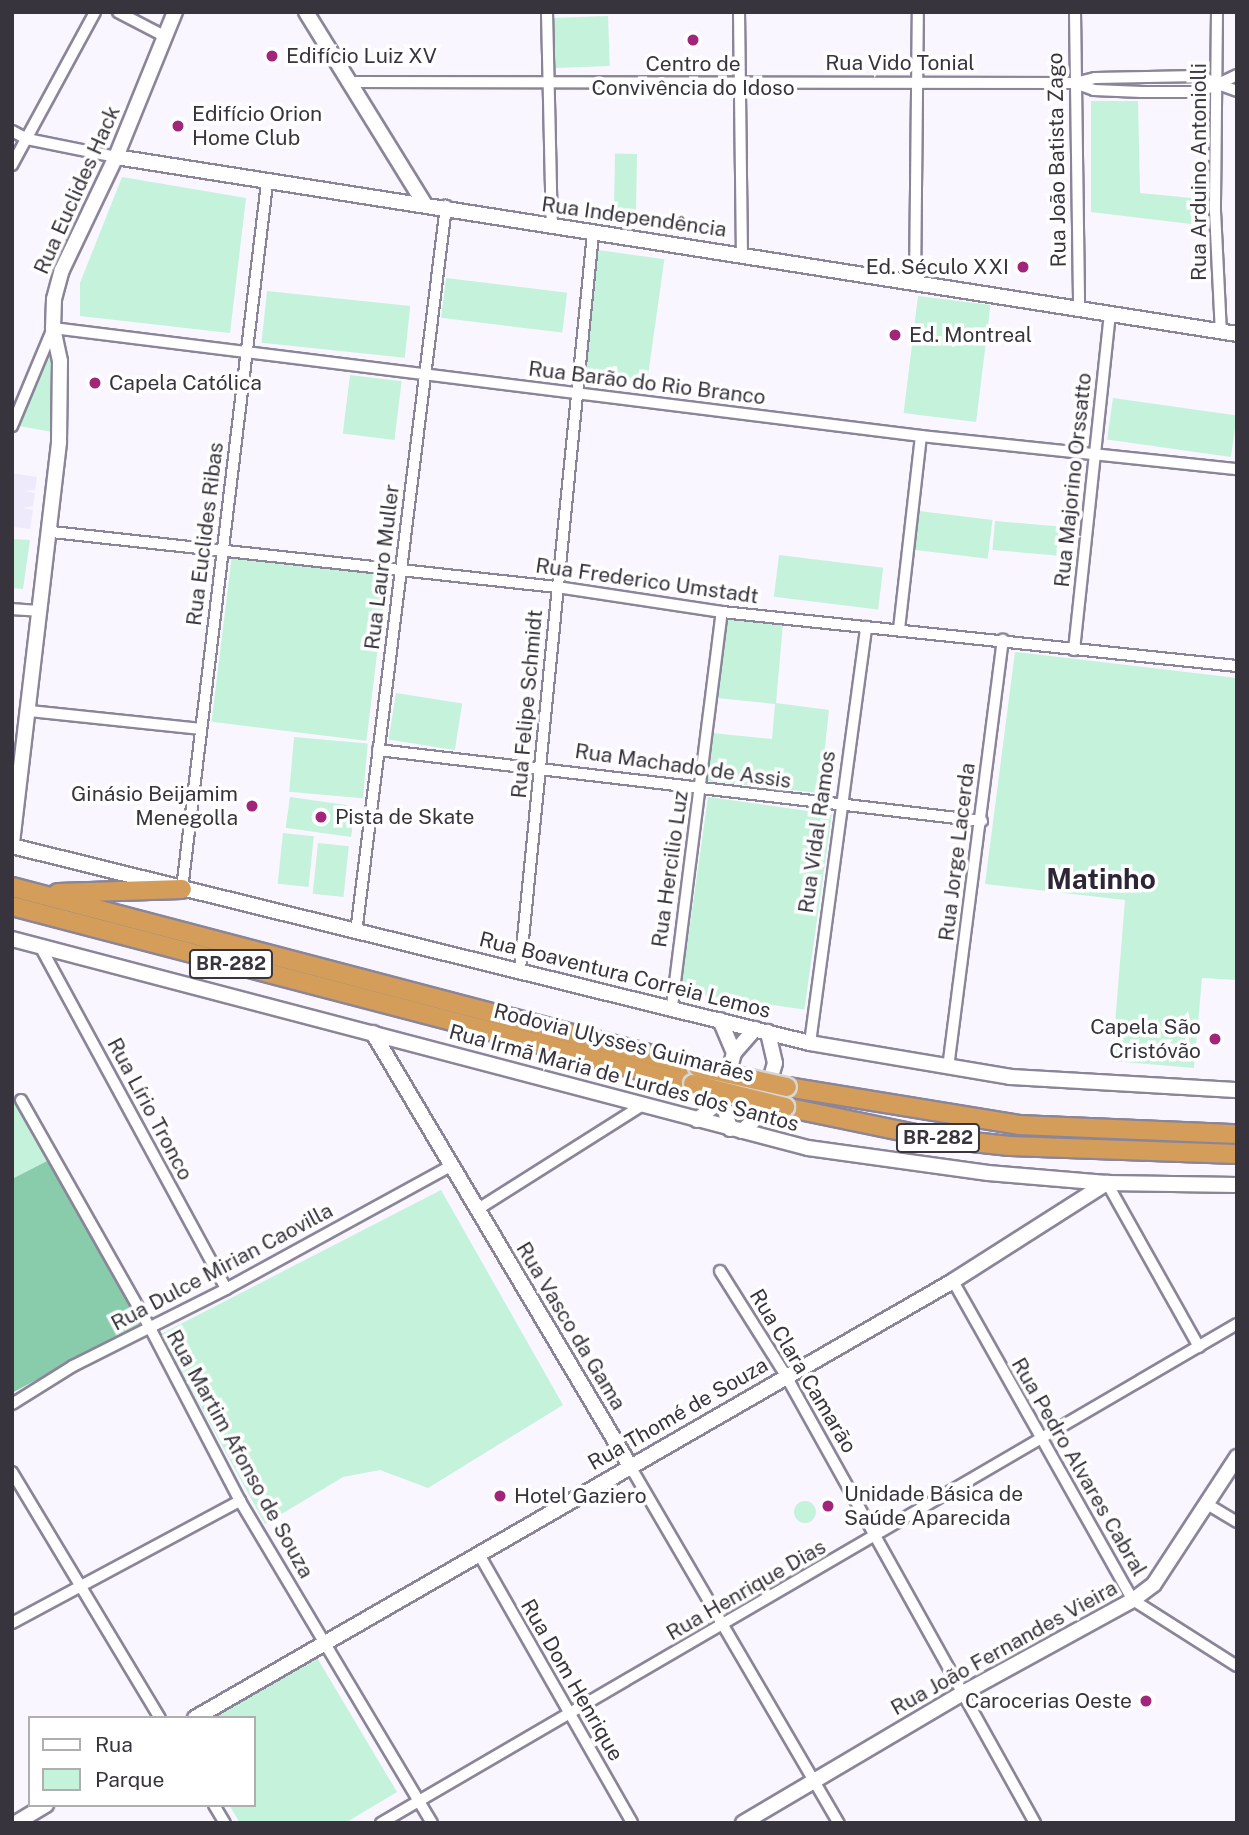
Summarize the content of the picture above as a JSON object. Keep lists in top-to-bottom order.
{
  "streets": {
    "highway": ["BR-282", "Rodovia Ulysses Guimarães"],
    "street": [
      "Rua Vido Tonial",
      "Rua João Batista Zago",
      "Rua Arduino Antoniolli",
      "Rua Euclides Hack",
      "Rua Independência",
      "Rua Barão do Rio Branco",
      "Rua Majorino Orssatto",
      "Rua Euclides Ribas",
      "Rua Lauro Muller",
      "Rua Frederico Umstadt",
      "Rua Felipe Schmidt",
      "Rua Machado de Assis",
      "Rua Vidal Ramos",
      "Rua Jorge Lacerda",
      "Rua Hercilio Luz",
      "Rua Boaventura Correia Lemos",
      "Rua Irmã Maria de Lurdes dos Santos",
      "Rua Lírio Tronco",
      "Rua Dulce Mirian Caovilla",
      "Rua Vasco da Gama",
      "Rua Clara Camarão",
      "Rua Thomé de Souza",
      "Rua Martim Afonso de Souza",
      "Rua Pedro Alvares Cabral",
      "Rua Henrique Dias",
      "Rua João Fernandes Vieira",
      "Rua Dom Henrique"
    ]
  },
  "crossings": [
    ["Rua Vido Tonial", "Rua João Batista Zago"],
    ["Rua Vido Tonial", "Rua Arduino Antoniolli"],
    ["Rua João Batista Zago", "Rua Independência"],
    ["Rua Arduino Antoniolli", "Rua Independência"],
    ["Rua Euclides Hack", "Rua Independência"],
    ["Rua Euclides Hack", "Rua Barão do Rio Branco"],
    ["Rua Independência", "Rua Majorino Orssatto"],
    ["Rua Independência", "Rua Euclides Ribas"],
    ["Rua Independência", "Rua Lauro Muller"],
    ["Rua Independência", "Rua Felipe Schmidt"],
    ["Rua Barão do Rio Branco", "Rua Majorino Orssatto"],
    ["Rua Barão do Rio Branco", "Rua Euclides Ribas"],
    ["Rua Barão do Rio Branco", "Rua Lauro Muller"],
    ["Rua Barão do Rio Branco", "Rua Felipe Schmidt"],
    ["Rua Majorino Orssatto", "Rua Frederico Umstadt"],
    ["Rua Euclides Ribas", "Rua Frederico Umstadt"],
    ["Rua Euclides Ribas", "Rua Boaventura Correia Lemos"],
    ["Rua Lauro Muller", "Rua Frederico Umstadt"],
    ["Rua Lauro Muller", "Rua Machado de Assis"],
    ["Rua Lauro Muller", "Rua Boaventura Correia Lemos"],
    ["Rua Frederico Umstadt", "Rua Felipe Schmidt"],
    ["Rua Frederico Umstadt", "Rua Vidal Ramos"],
    ["Rua Frederico Umstadt", "Rua Jorge Lacerda"],
    ["Rua Frederico Umstadt", "Rua Hercilio Luz"],
    ["Rua Felipe Schmidt", "Rua Machado de Assis"],
    ["Rua Felipe Schmidt", "Rua Boaventura Correia Lemos"],
    ["Rua Machado de Assis", "Rua Vidal Ramos"],
    ["Rua Machado de Assis", "Rua Jorge Lacerda"],
    ["Rua Machado de Assis", "Rua Hercilio Luz"],
    ["Rua Vidal Ramos", "Rua Boaventura Correia Lemos"],
    ["Rua Jorge Lacerda", "Rua Boaventura Correia Lemos"],
    ["Rua Hercilio Luz", "Rua Boaventura Correia Lemos"],
    ["Rua Irmã Maria de Lurdes dos Santos", "Rua Lírio Tronco"],
    ["Rua Irmã Maria de Lurdes dos Santos", "Rua Vasco da Gama"],
    ["Rua Irmã Maria de Lurdes dos Santos", "Rua Thomé de Souza"],
    ["Rua Lírio Tronco", "Rua Dulce Mirian Caovilla"],
    ["Rua Dulce Mirian Caovilla", "Rua Vasco da Gama"],
    ["Rua Dulce Mirian Caovilla", "Rua Martim Afonso de Souza"],
    ["Rua Vasco da Gama", "Rua Thomé de Souza"],
    ["Rua Vasco da Gama", "Rua Henrique Dias"],
    ["Rua Vasco da Gama", "Rua João Fernandes Vieira"],
    ["Rua Clara Camarão", "Rua Thomé de Souza"],
    ["Rua Clara Camarão", "Rua Henrique Dias"],
    ["Rua Clara Camarão", "Rua João Fernandes Vieira"],
    ["Rua Thomé de Souza", "Rua Martim Afonso de Souza"],
    ["Rua Thomé de Souza", "Rua Pedro Alvares Cabral"],
    ["Rua Thomé de Souza", "Rua Dom Henrique"],
    ["Rua Martim Afonso de Souza", "Rua Henrique Dias"],
    ["Rua Pedro Alvares Cabral", "Rua Henrique Dias"],
    ["Rua Pedro Alvares Cabral", "Rua João Fernandes Vieira"],
    ["Rua Henrique Dias", "Rua Dom Henrique"]
  ],
  "districts": ["Matinho"],
  "places": [
    "Centro de Convivência do Idoso",
    "Edifício Luiz XV",
    "Edifício Orion Home Club",
    "Ed. Século XXI",
    "Ed. Montreal",
    "Capela Católica",
    "Ginásio Beijamim Menegolla",
    "Pista de Skate",
    "Capela São Cristóvão",
    "Hotel Gaziero",
    "Unidade Básica de Saúde Aparecida",
    "Carocerias Oeste"
  ],
  "legend": ["Rua", "Parque"]
}
